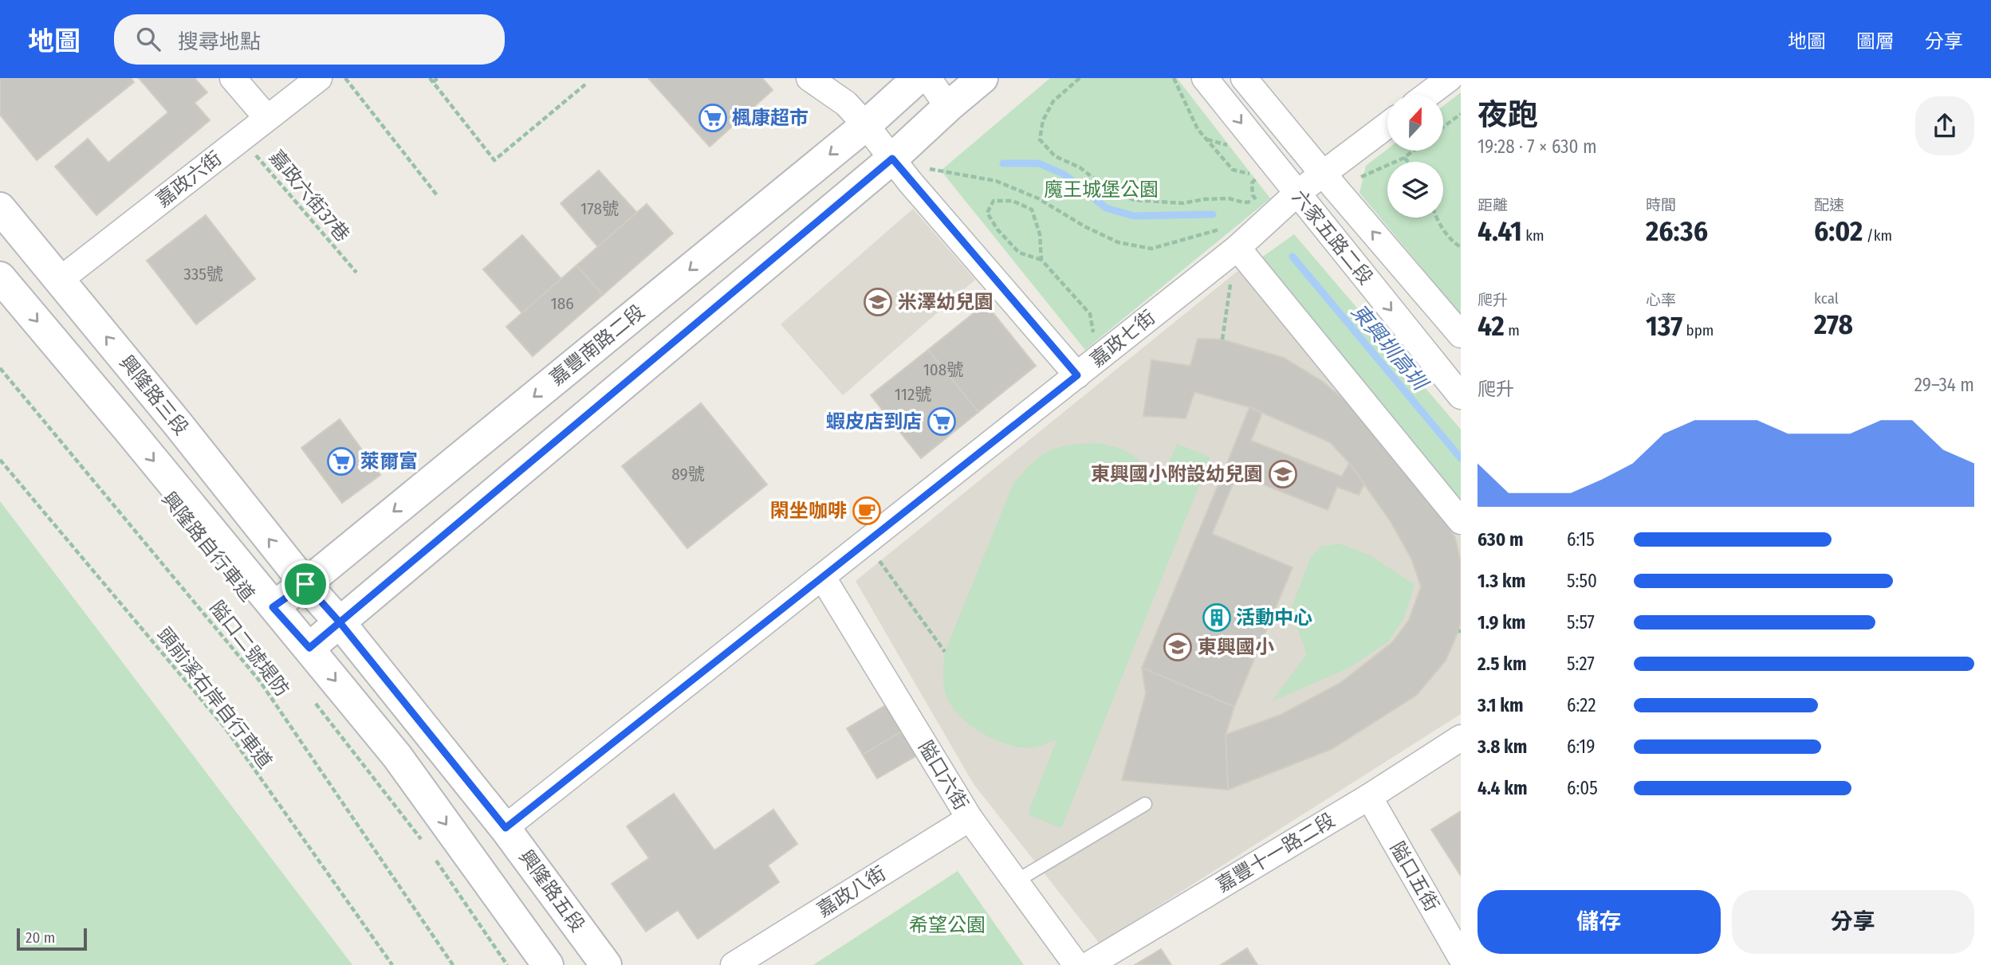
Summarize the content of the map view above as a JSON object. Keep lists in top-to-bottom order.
{
  "streets": {
    "street": [
      "嘉政六街",
      "六家五路二段",
      "嘉政七街",
      "嘉豐南路二段",
      "興隆路三段",
      "隘口六街",
      "嘉豐十一路二段",
      "隘口五街",
      "興隆路五段",
      "嘉政八街"
    ],
    "path": ["嘉政六街37巷", "隘口二號堤防", "頭前溪右岸自行車道"]
  },
  "crossings": [
    ["嘉政六街", "嘉政六街37巷"],
    ["嘉政六街", "興隆路三段"],
    ["六家五路二段", "嘉政七街"],
    ["嘉政七街", "隘口六街"],
    ["嘉政七街", "興隆路五段"],
    ["嘉豐南路二段", "興隆路三段"],
    ["嘉豐南路二段", "興隆路五段"],
    ["興隆路三段", "興隆路五段"],
    ["隘口六街", "嘉政八街"],
    ["嘉豐十一路二段", "隘口五街"]
  ],
  "water": ["東興圳高圳"],
  "parks": ["魔王城堡公園", "希望公園"],
  "places": {
    "supermarket": ["楓康超市", "蝦皮店到店", "萊爾富"],
    "school or university": ["米澤幼兒園", "東興國小附設幼兒園", "東興國小"],
    "cafe": ["閑坐咖啡"],
    "building": ["活動中心"]
  },
  "house_numbers": [
    "178號",
    "335號",
    "186",
    "108號",
    "112號",
    "89號"
  ],
  "scale_bar": "20 m",
  "north": "top",
  "page": {
    "header": "地圖",
    "search": "搜尋地點",
    "nav": ["地圖", "圖層", "分享"],
    "heading": ["夜跑", "19:28 · 7 × 630 m"],
    "stats": [
      ["距離", "4.41 km"],
      ["時間", "26:36"],
      ["配速", "6:02 /km"],
      ["爬升", "42 m"],
      ["心率", "137 bpm"],
      ["kcal", "278"]
    ],
    "chart": ["爬升", "29–34 m"],
    "list": [
      {
        "name": "630 m",
        "note": "6:15"
      },
      {
        "name": "1.3 km",
        "note": "5:50"
      },
      {
        "name": "1.9 km",
        "note": "5:57"
      },
      {
        "name": "2.5 km",
        "note": "5:27"
      },
      {
        "name": "3.1 km",
        "note": "6:22"
      },
      {
        "name": "3.8 km",
        "note": "6:19"
      },
      {
        "name": "4.4 km",
        "note": "6:05"
      }
    ],
    "buttons": ["儲存", "分享"],
    "scale": "20 m"
  }
}
